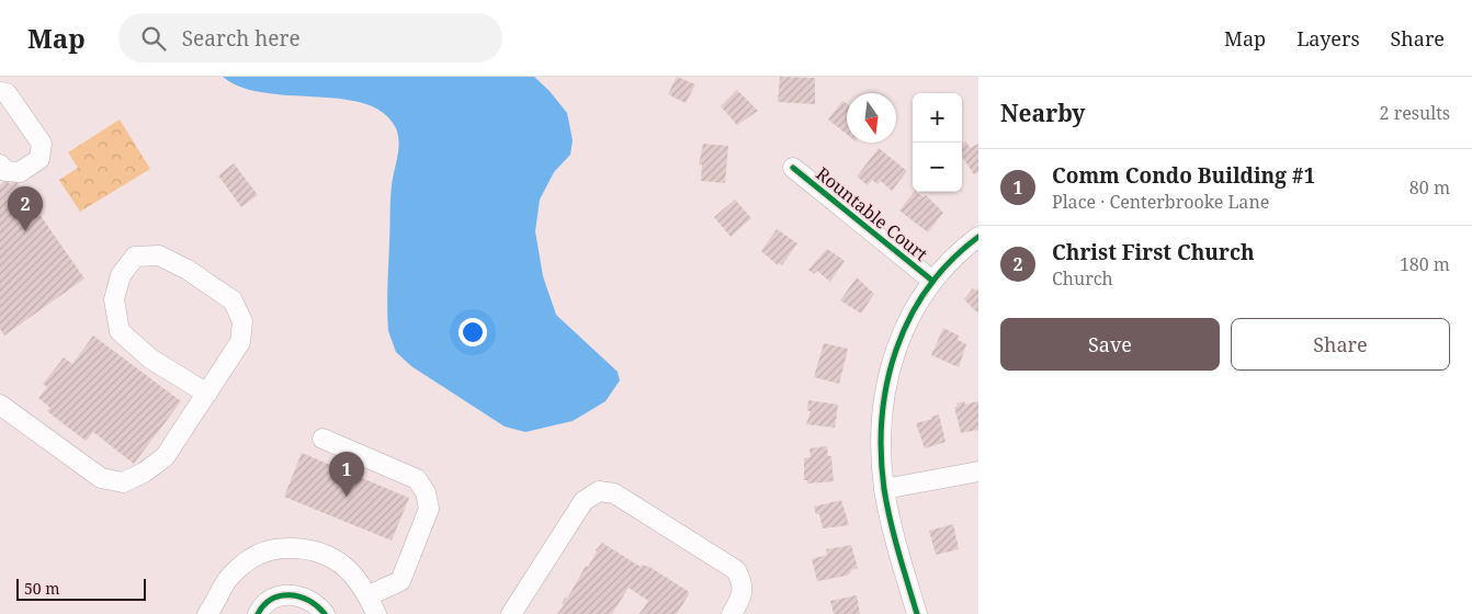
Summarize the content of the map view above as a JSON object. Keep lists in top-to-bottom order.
{
  "streets": {
    "street": ["Rountable Court"]
  },
  "scale_bar": "50 m",
  "north": "bottom",
  "page": {
    "header": "Map",
    "search": "Search here",
    "nav": ["Map", "Layers", "Share"],
    "heading": ["Nearby", "2 results"],
    "map_buttons": ["+", "−"],
    "list": [
      {
        "mark": "1",
        "name": "Comm Condo Building #1",
        "note": "Place · Centerbrooke Lane",
        "value": "80 m"
      },
      {
        "mark": "2",
        "name": "Christ First Church",
        "note": "Church",
        "value": "180 m"
      }
    ],
    "pins": ["2", "1"],
    "buttons": ["Save", "Share"],
    "scale": "50 m"
  }
}
